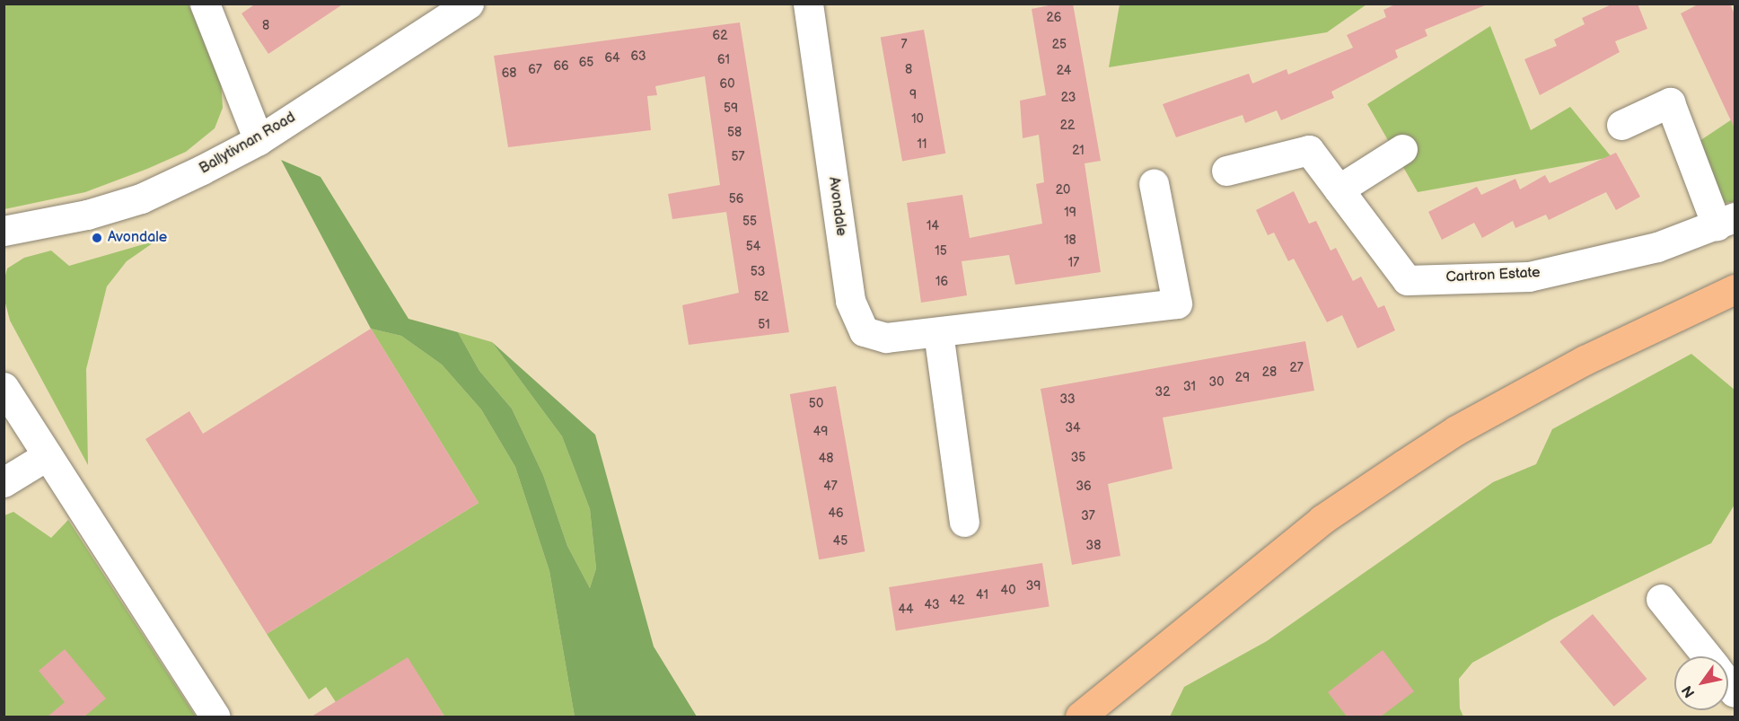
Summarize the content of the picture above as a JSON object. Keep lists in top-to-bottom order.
{
  "streets": {
    "street": ["Ballytivnan Road", "Avondale", "Cartron Estate"]
  },
  "places": ["Avondale"],
  "house_numbers": [
    "26",
    "8",
    "62",
    "7",
    "25",
    "63",
    "64",
    "61",
    "65",
    "66",
    "67",
    "8",
    "24",
    "68",
    "60",
    "9",
    "23",
    "59",
    "10",
    "22",
    "58",
    "11",
    "21",
    "57",
    "20",
    "56",
    "19",
    "55",
    "14",
    "18",
    "54",
    "15",
    "17",
    "53",
    "16",
    "52",
    "51",
    "27",
    "28",
    "29",
    "30",
    "31",
    "32",
    "33",
    "50",
    "34",
    "49",
    "35",
    "48",
    "47",
    "36",
    "46",
    "37",
    "45",
    "38",
    "39",
    "40",
    "41",
    "42",
    "43",
    "44"
  ],
  "north": "bottom left"
}
